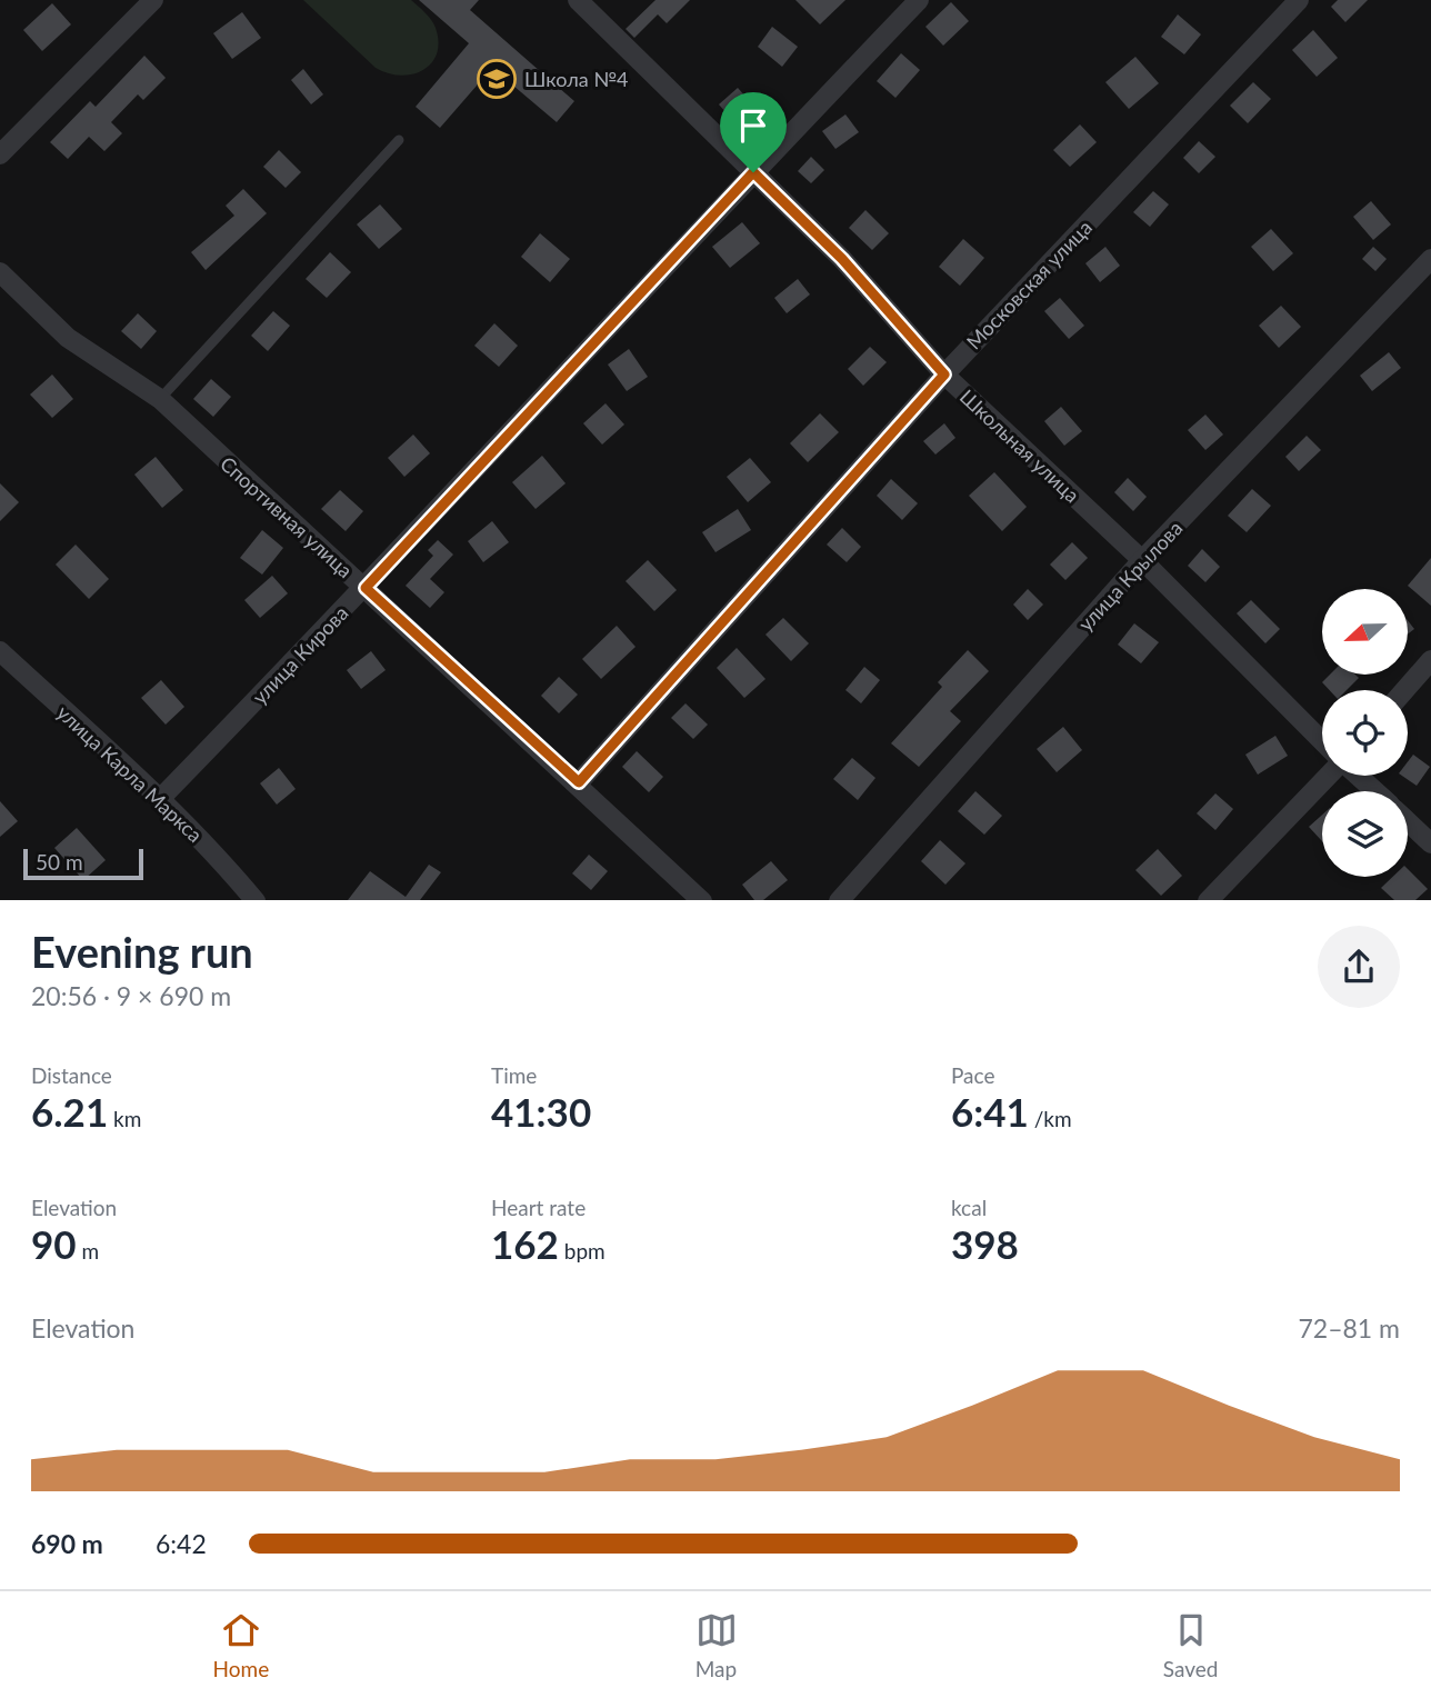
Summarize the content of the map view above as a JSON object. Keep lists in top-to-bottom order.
{
  "streets": {
    "street": [
      "Московская улица",
      "Школьная улица",
      "Спортивная улица",
      "улица Крылова",
      "улица Кирова",
      "улица Карла Маркса"
    ]
  },
  "crossings": [
    ["Московская улица", "Школьная улица"],
    ["Московская улица", "Спортивная улица"],
    ["Школьная улица", "улица Крылова"],
    ["Школьная улица", "улица Кирова"],
    ["Спортивная улица", "улица Кирова"],
    ["улица Кирова", "улица Карла Маркса"]
  ],
  "places": {
    "school or university": ["Школа №4"]
  },
  "scale_bar": "50 m",
  "north": "left",
  "page": {
    "scale": "50 m",
    "heading": ["Evening run", "20:56 · 9 × 690 m"],
    "stats": [
      ["Distance", "6.21 km"],
      ["Time", "41:30"],
      ["Pace", "6:41 /km"],
      ["Elevation", "90 m"],
      ["Heart rate", "162 bpm"],
      ["kcal", "398"]
    ],
    "chart": ["Elevation", "72–81 m"],
    "list": [
      {
        "name": "690 m",
        "note": "6:42"
      }
    ],
    "tabs": ["Home", "Map", "Saved"]
  }
}
